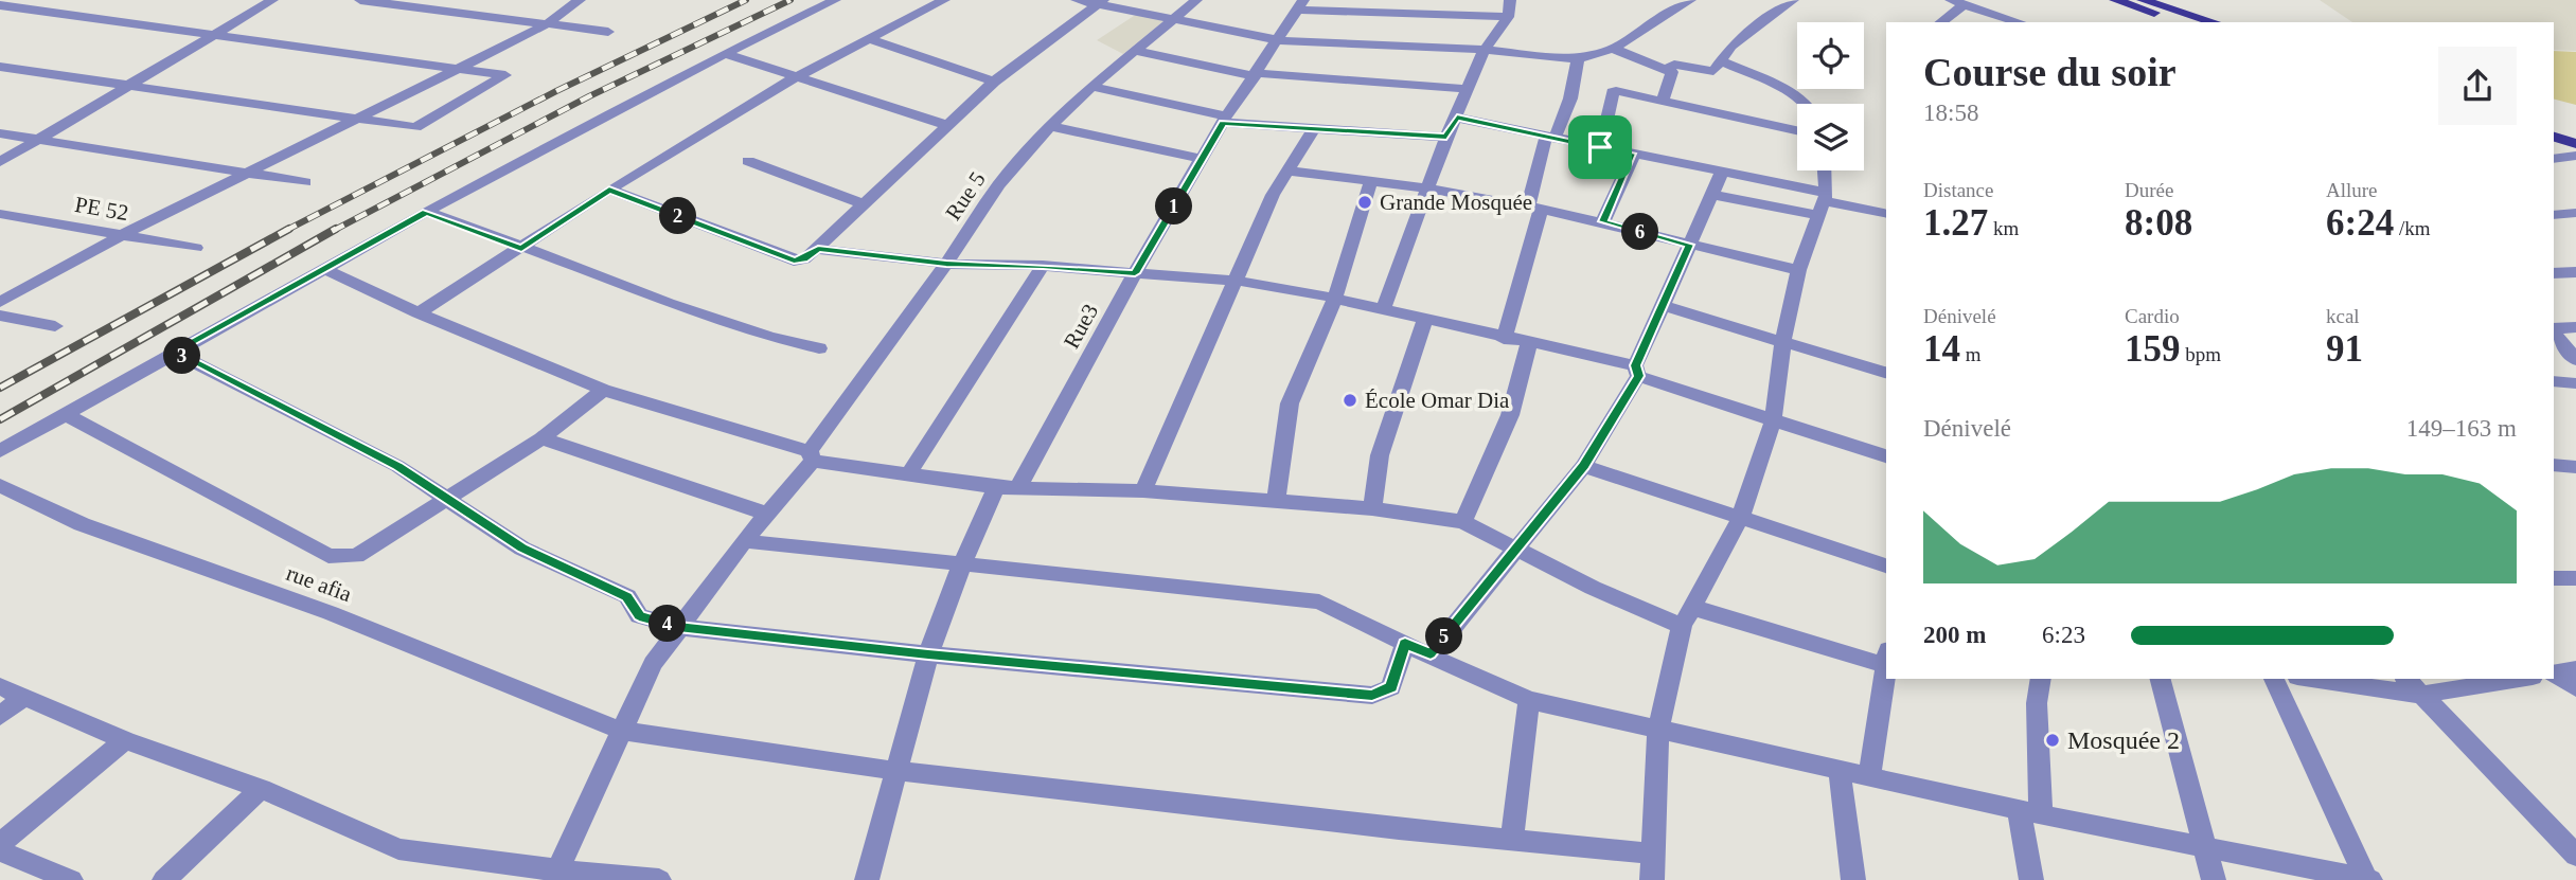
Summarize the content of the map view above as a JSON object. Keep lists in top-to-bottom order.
{
  "streets": {
    "street": [
      "Rue 5",
      "PE 52",
      "Rue3",
      "rue afia"
    ]
  },
  "crossings": [
    ["Rue 5", "rue afia"],
    ["Rue3", "rue afia"]
  ],
  "places": ["Grande Mosquée", "École Omar Dia", "Mosquée 2"],
  "page": {
    "heading": ["Course du soir", "18:58"],
    "stats": [
      ["Distance", "1.27 km"],
      ["Durée", "8:08"],
      ["Allure", "6:24 /km"],
      ["Dénivelé", "14 m"],
      ["Cardio", "159 bpm"],
      ["kcal", "91"]
    ],
    "pins": [
      "1",
      "2",
      "6",
      "3",
      "4",
      "5"
    ],
    "chart": ["Dénivelé", "149–163 m"],
    "list": [
      {
        "name": "200 m",
        "note": "6:23"
      }
    ]
  }
}
